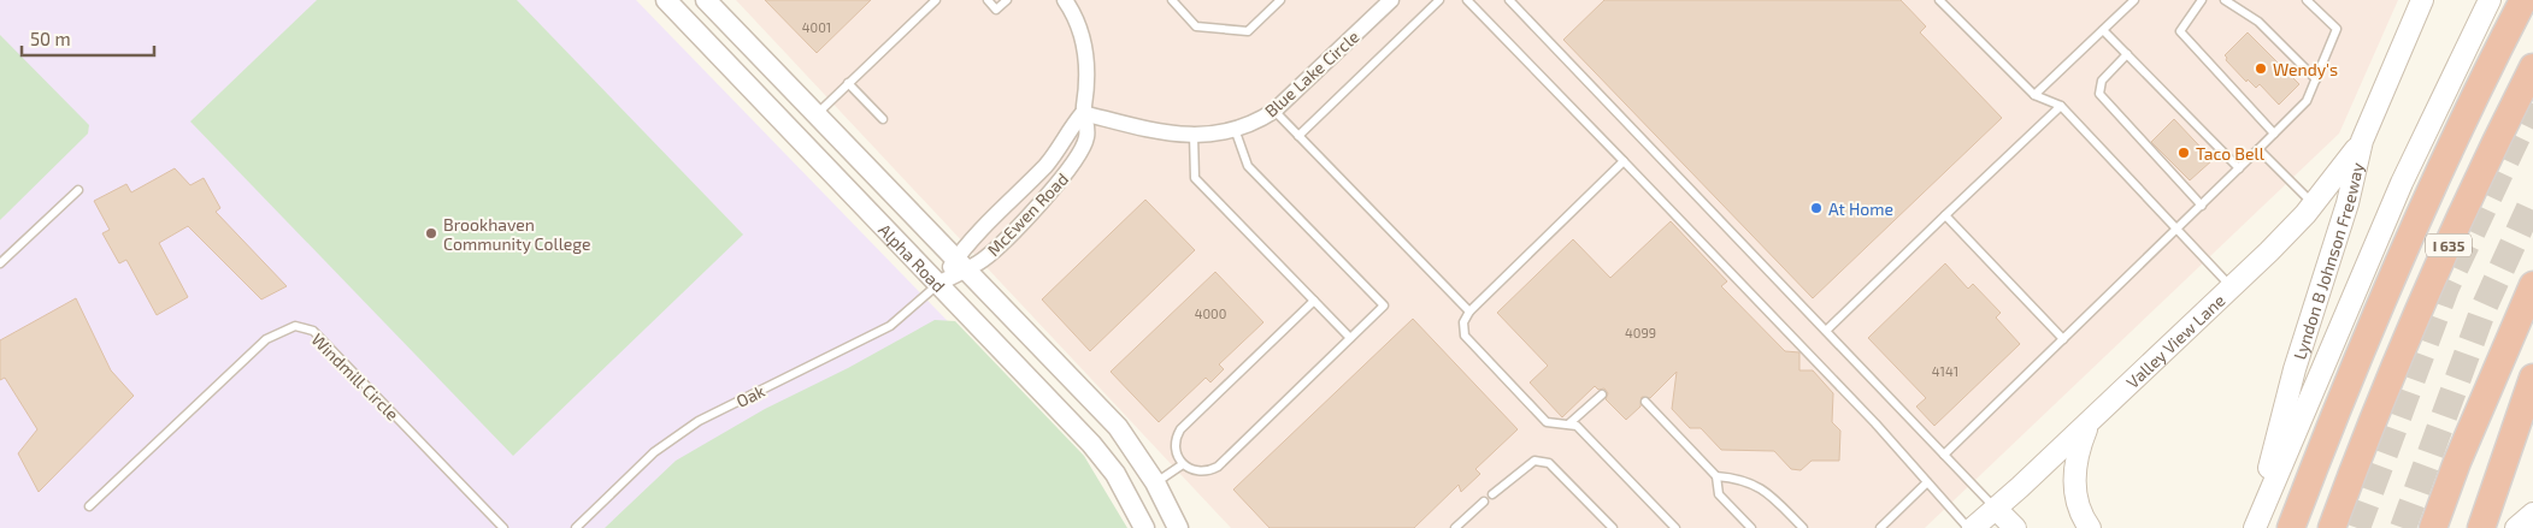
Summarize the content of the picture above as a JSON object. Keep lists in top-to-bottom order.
{
  "streets": {
    "highway": ["I 635"],
    "main road": ["Lyndon B Johnson Freeway", "Valley View Lane"],
    "street": ["Blue Lake Circle", "McEwen Road", "Alpha Road"],
    "lane": ["Windmill Circle", "Oak"]
  },
  "crossings": [
    ["Blue Lake Circle", "McEwen Road"],
    ["McEwen Road", "Alpha Road"],
    ["McEwen Road", "Oak"],
    ["Alpha Road", "Oak"],
    ["Lyndon B Johnson Freeway", "Valley View Lane"]
  ],
  "places": [
    "Wendy's",
    "Taco Bell",
    "At Home",
    "Brookhaven Community College"
  ],
  "house_numbers": [
    "4001",
    "4000",
    "4099",
    "4141"
  ],
  "scale_bar": "50 m"
}
